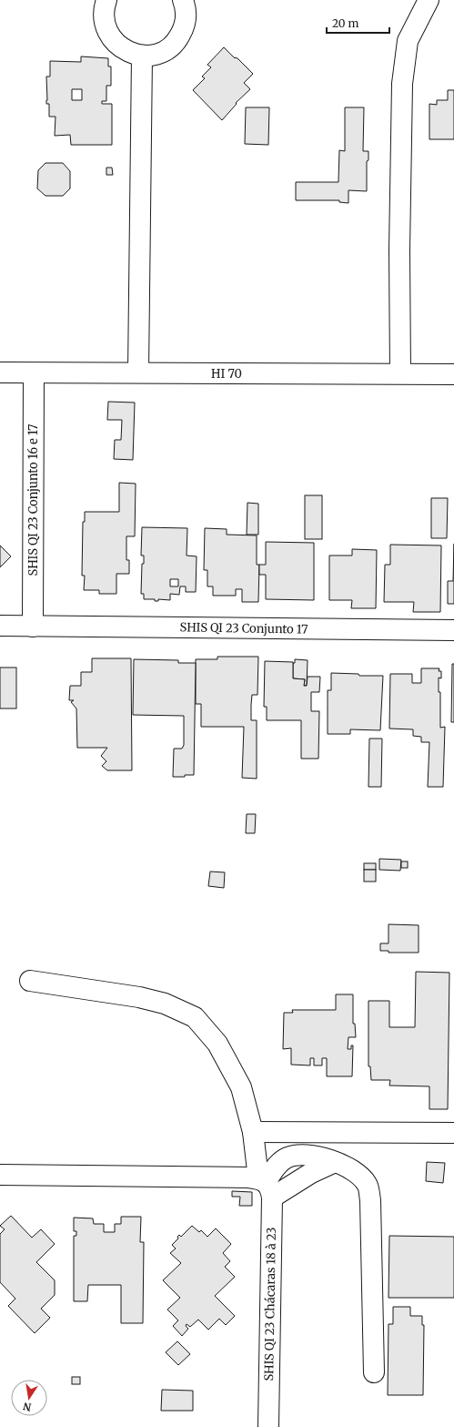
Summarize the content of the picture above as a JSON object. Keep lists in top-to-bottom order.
{
  "streets": {
    "street": [
      "HI 70",
      "SHIS QI 23 Conjunto 16 e 17",
      "SHIS QI 23 Conjunto 17",
      "SHIS QI 23 Chácaras 18 à 23"
    ]
  },
  "crossings": [
    ["HI 70", "SHIS QI 23 Conjunto 16 e 17"],
    ["SHIS QI 23 Conjunto 16 e 17", "SHIS QI 23 Conjunto 17"]
  ],
  "scale_bar": "20 m",
  "north": "bottom"
}
